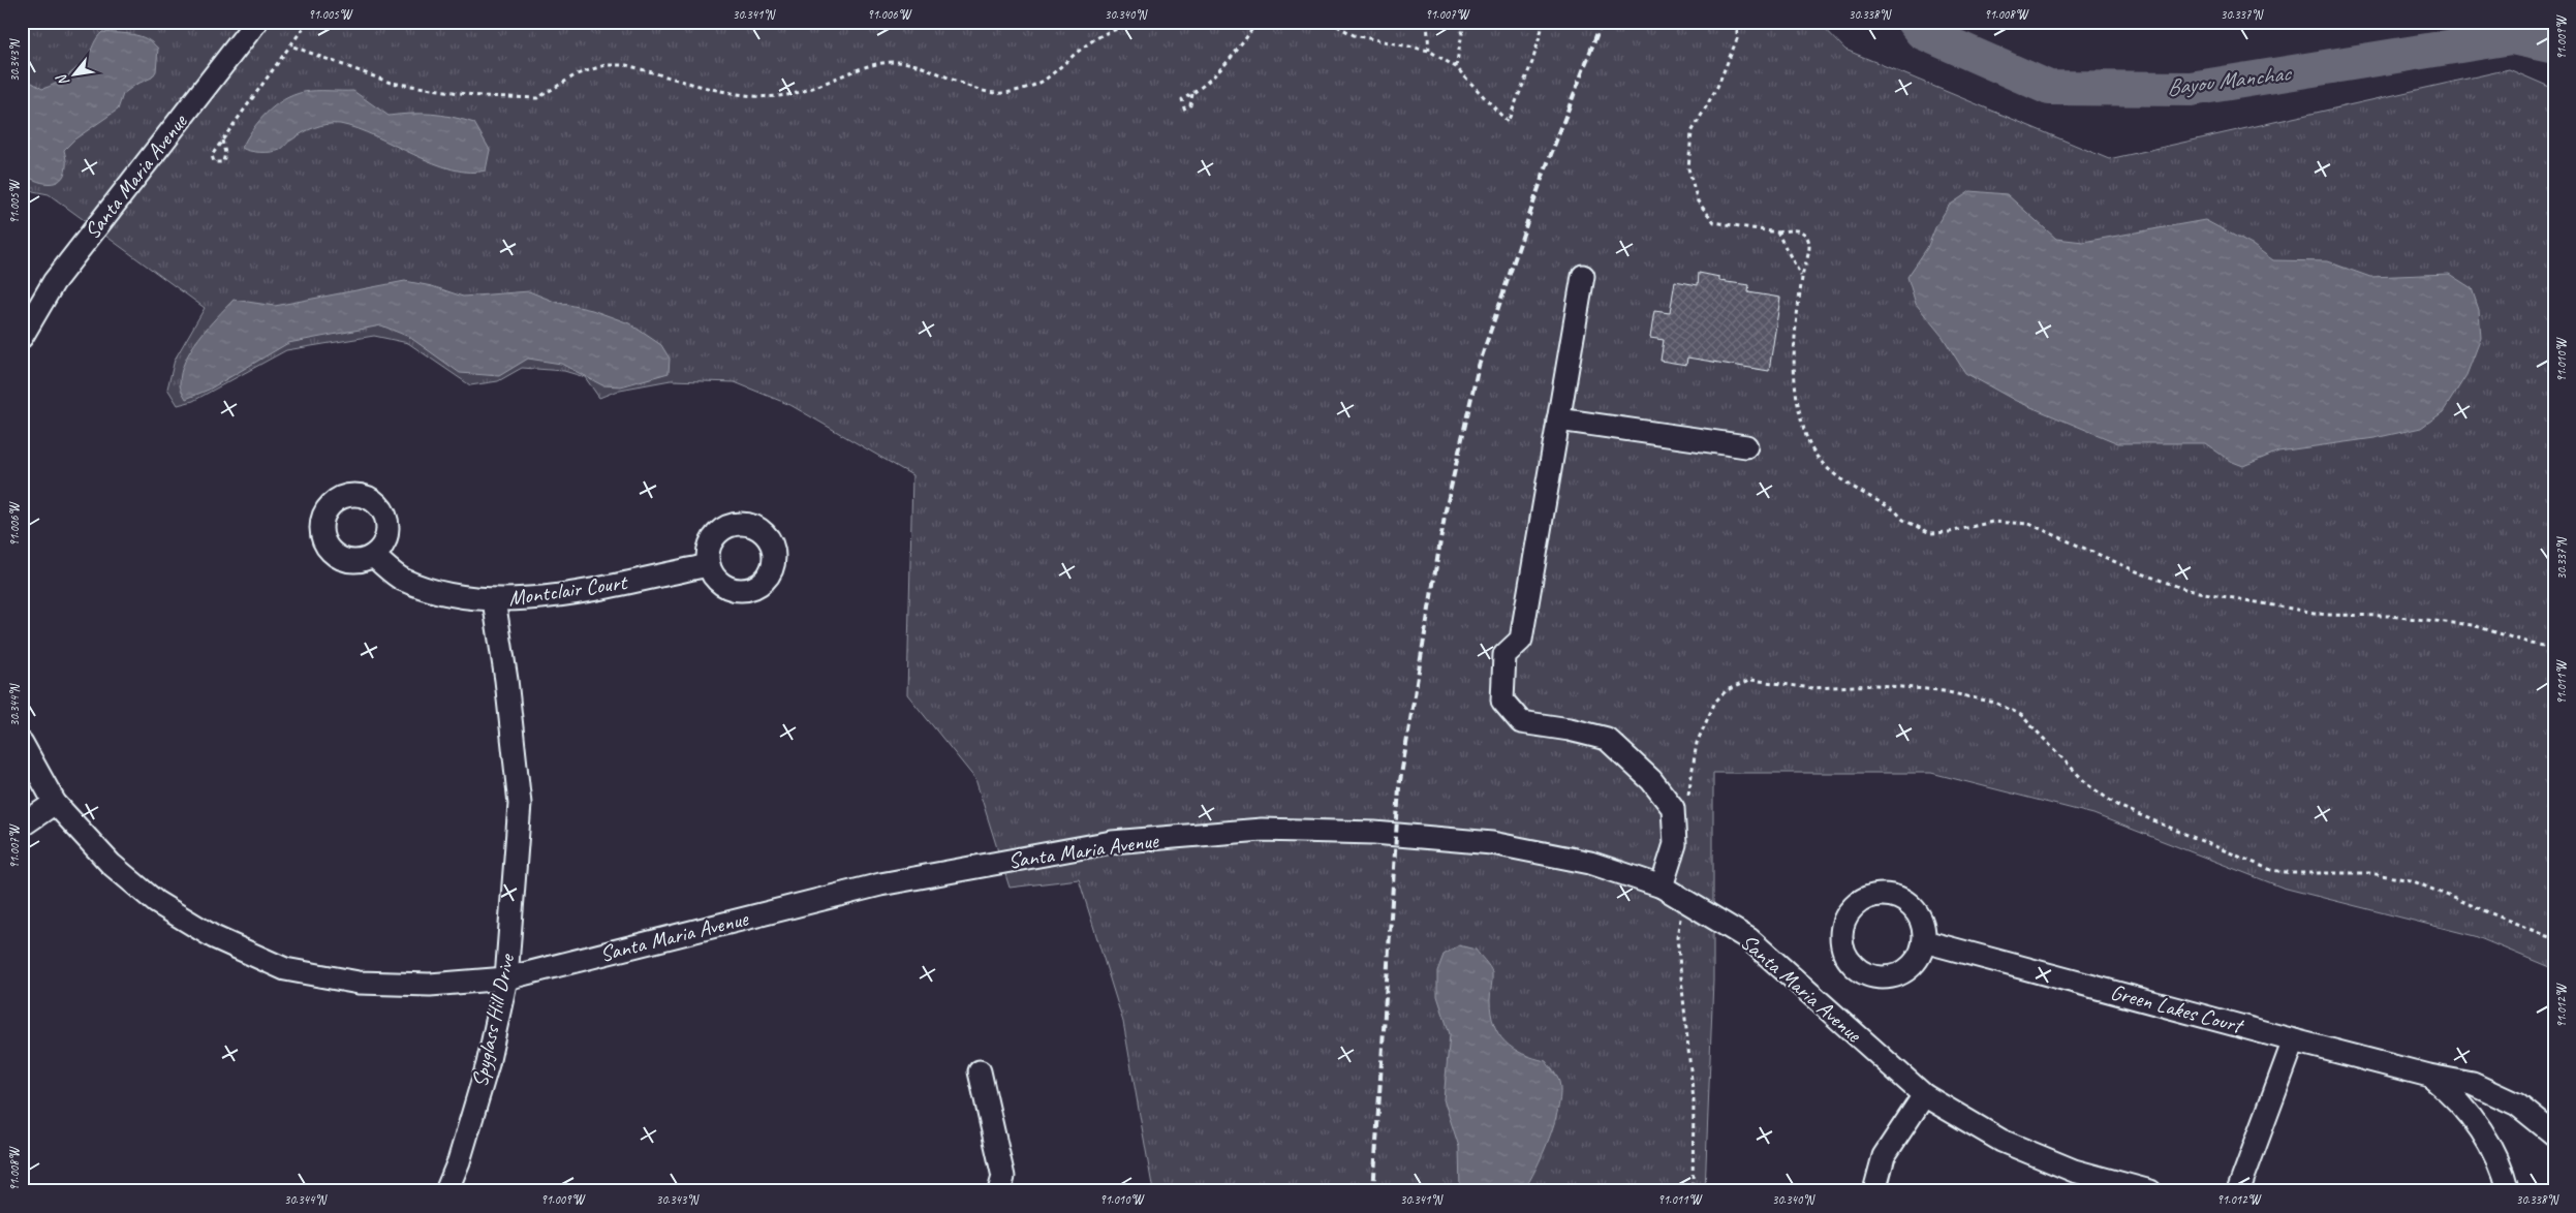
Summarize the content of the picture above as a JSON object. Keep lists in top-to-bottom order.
{
  "streets": {
    "street": [
      "Santa Maria Avenue",
      "Montclair Court",
      "Green Lakes Court",
      "Spyglass Hill Drive"
    ]
  },
  "crossings": [
    ["Santa Maria Avenue", "Spyglass Hill Drive"],
    ["Montclair Court", "Spyglass Hill Drive"]
  ],
  "water": ["Bayou Manchac"],
  "north": "bottom left",
  "coordinates": [
    "91.005°W",
    "30.341°N",
    "91.006°W",
    "30.340°N",
    "91.007°W",
    "30.338°N",
    "91.008°W",
    "30.337°N",
    "91.009°W",
    "30.343°N",
    "91.010°W",
    "91.011°W",
    "30.344°N",
    "91.012°W"
  ]
}
